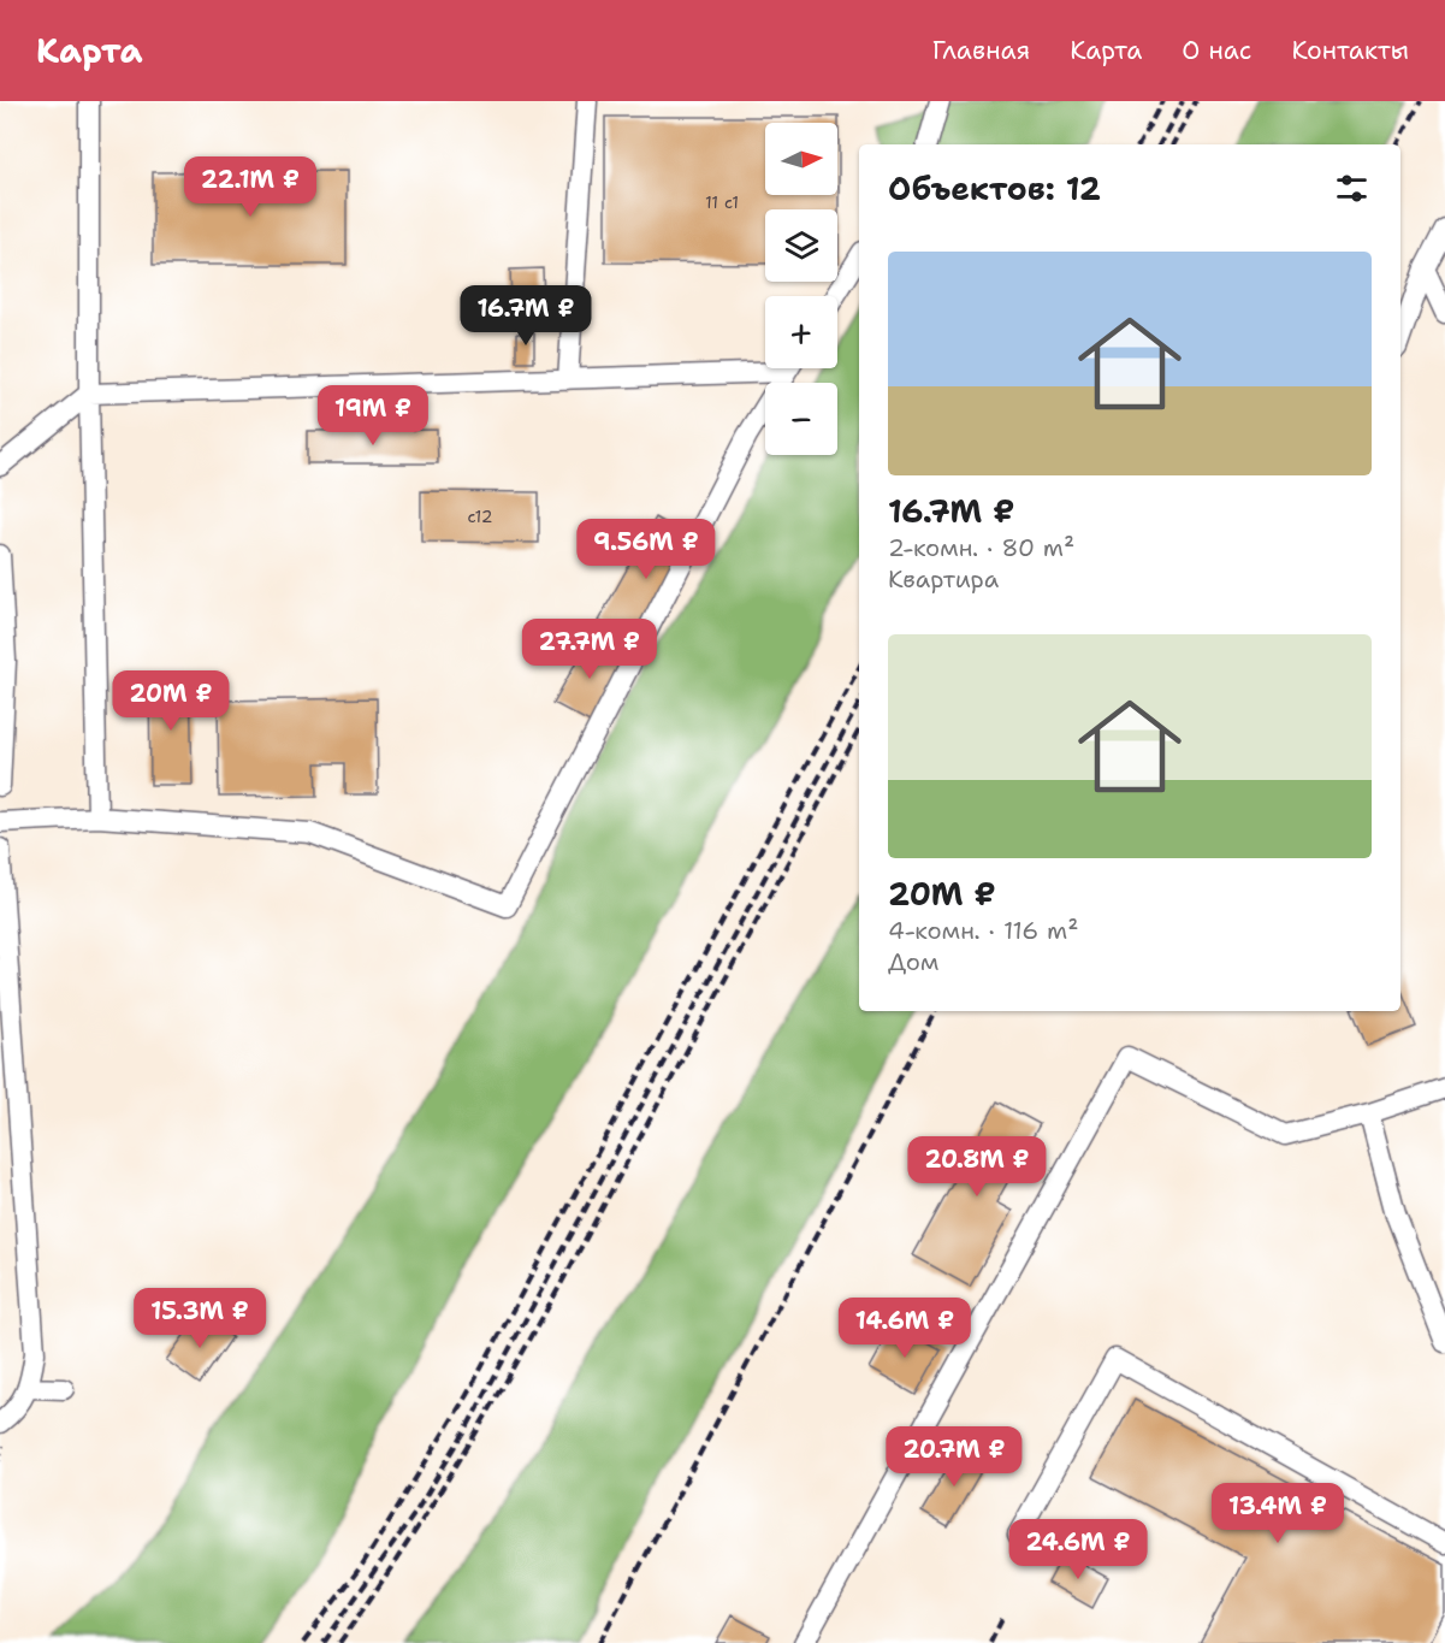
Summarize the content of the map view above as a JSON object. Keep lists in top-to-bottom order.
{
  "house_numbers": ["11 с1", "с12"],
  "north": "right",
  "page": {
    "header": "Карта",
    "nav": [
      "Главная",
      "Карта",
      "О нас",
      "Контакты"
    ],
    "map_buttons": ["+", "−"],
    "heading": "Объектов: 12",
    "price": [
      "22.1M ₽",
      "16.7M ₽",
      "19M ₽",
      "9.56M ₽",
      "27.7M ₽",
      "20M ₽",
      "20.8M ₽",
      "15.3M ₽",
      "14.6M ₽",
      "20.7M ₽",
      "13.4M ₽",
      "24.6M ₽"
    ],
    "list": [
      {
        "name": "16.7M ₽",
        "note": "2-комн. · 80 m² · Квартира"
      },
      {
        "name": "20M ₽",
        "note": "4-комн. · 116 m² · Дом"
      }
    ]
  }
}
